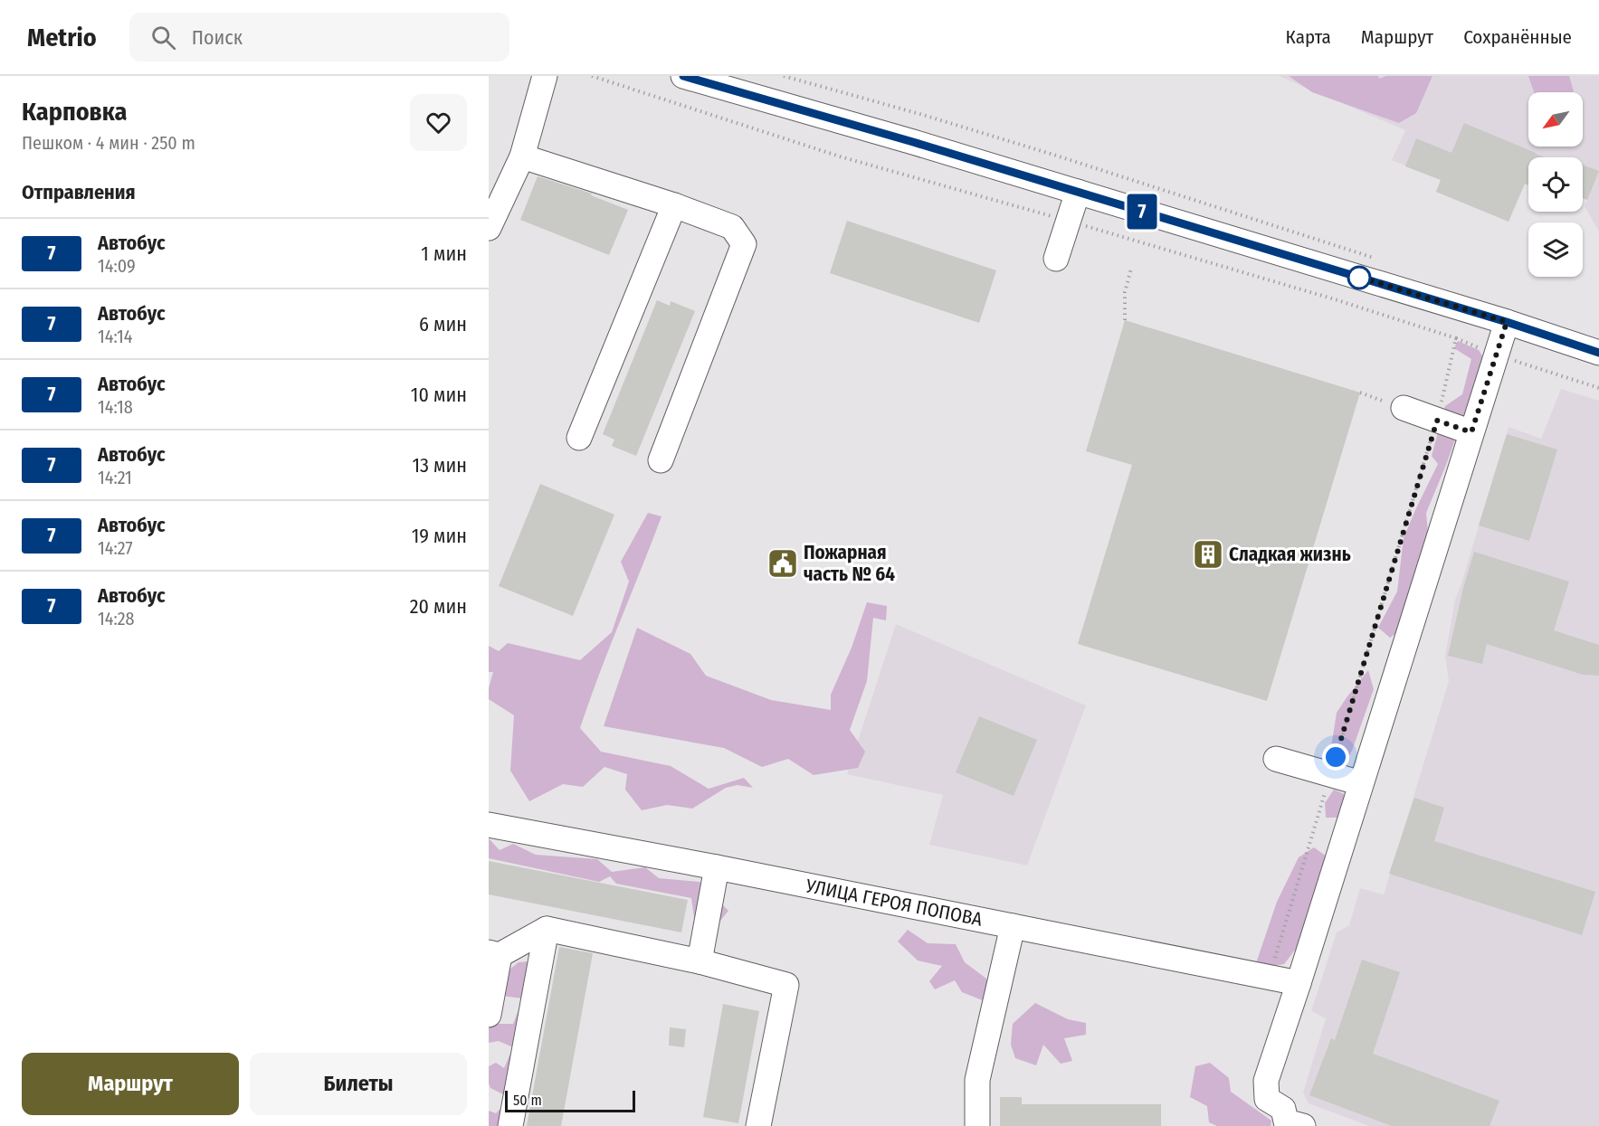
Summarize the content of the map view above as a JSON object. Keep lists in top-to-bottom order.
{
  "streets": {
    "street": ["УЛИЦА ГЕРОЯ ПОПОВА"]
  },
  "places": {
    "building": ["Сладкая жизнь"],
    "public building": ["Пожарная часть № 64"]
  },
  "lines": ["bus line 7"],
  "scale_bar": "50 m",
  "north": "bottom left",
  "page": {
    "header": "Metrio",
    "search": "Поиск",
    "nav": ["Карта", "Маршрут", "Сохранённые"],
    "heading": [
      ["Карповка", "Пешком · 4 мин · 250 m"],
      "Отправления"
    ],
    "on_map": "7",
    "list": [
      {
        "mark": "7",
        "name": "Автобус",
        "note": "14:09",
        "value": "1 мин"
      },
      {
        "mark": "7",
        "name": "Автобус",
        "note": "14:14",
        "value": "6 мин"
      },
      {
        "mark": "7",
        "name": "Автобус",
        "note": "14:18",
        "value": "10 мин"
      },
      {
        "mark": "7",
        "name": "Автобус",
        "note": "14:21",
        "value": "13 мин"
      },
      {
        "mark": "7",
        "name": "Автобус",
        "note": "14:27",
        "value": "19 мин"
      },
      {
        "mark": "7",
        "name": "Автобус",
        "note": "14:28",
        "value": "20 мин"
      }
    ],
    "buttons": ["Маршрут", "Билеты"],
    "scale": "50 m"
  }
}
